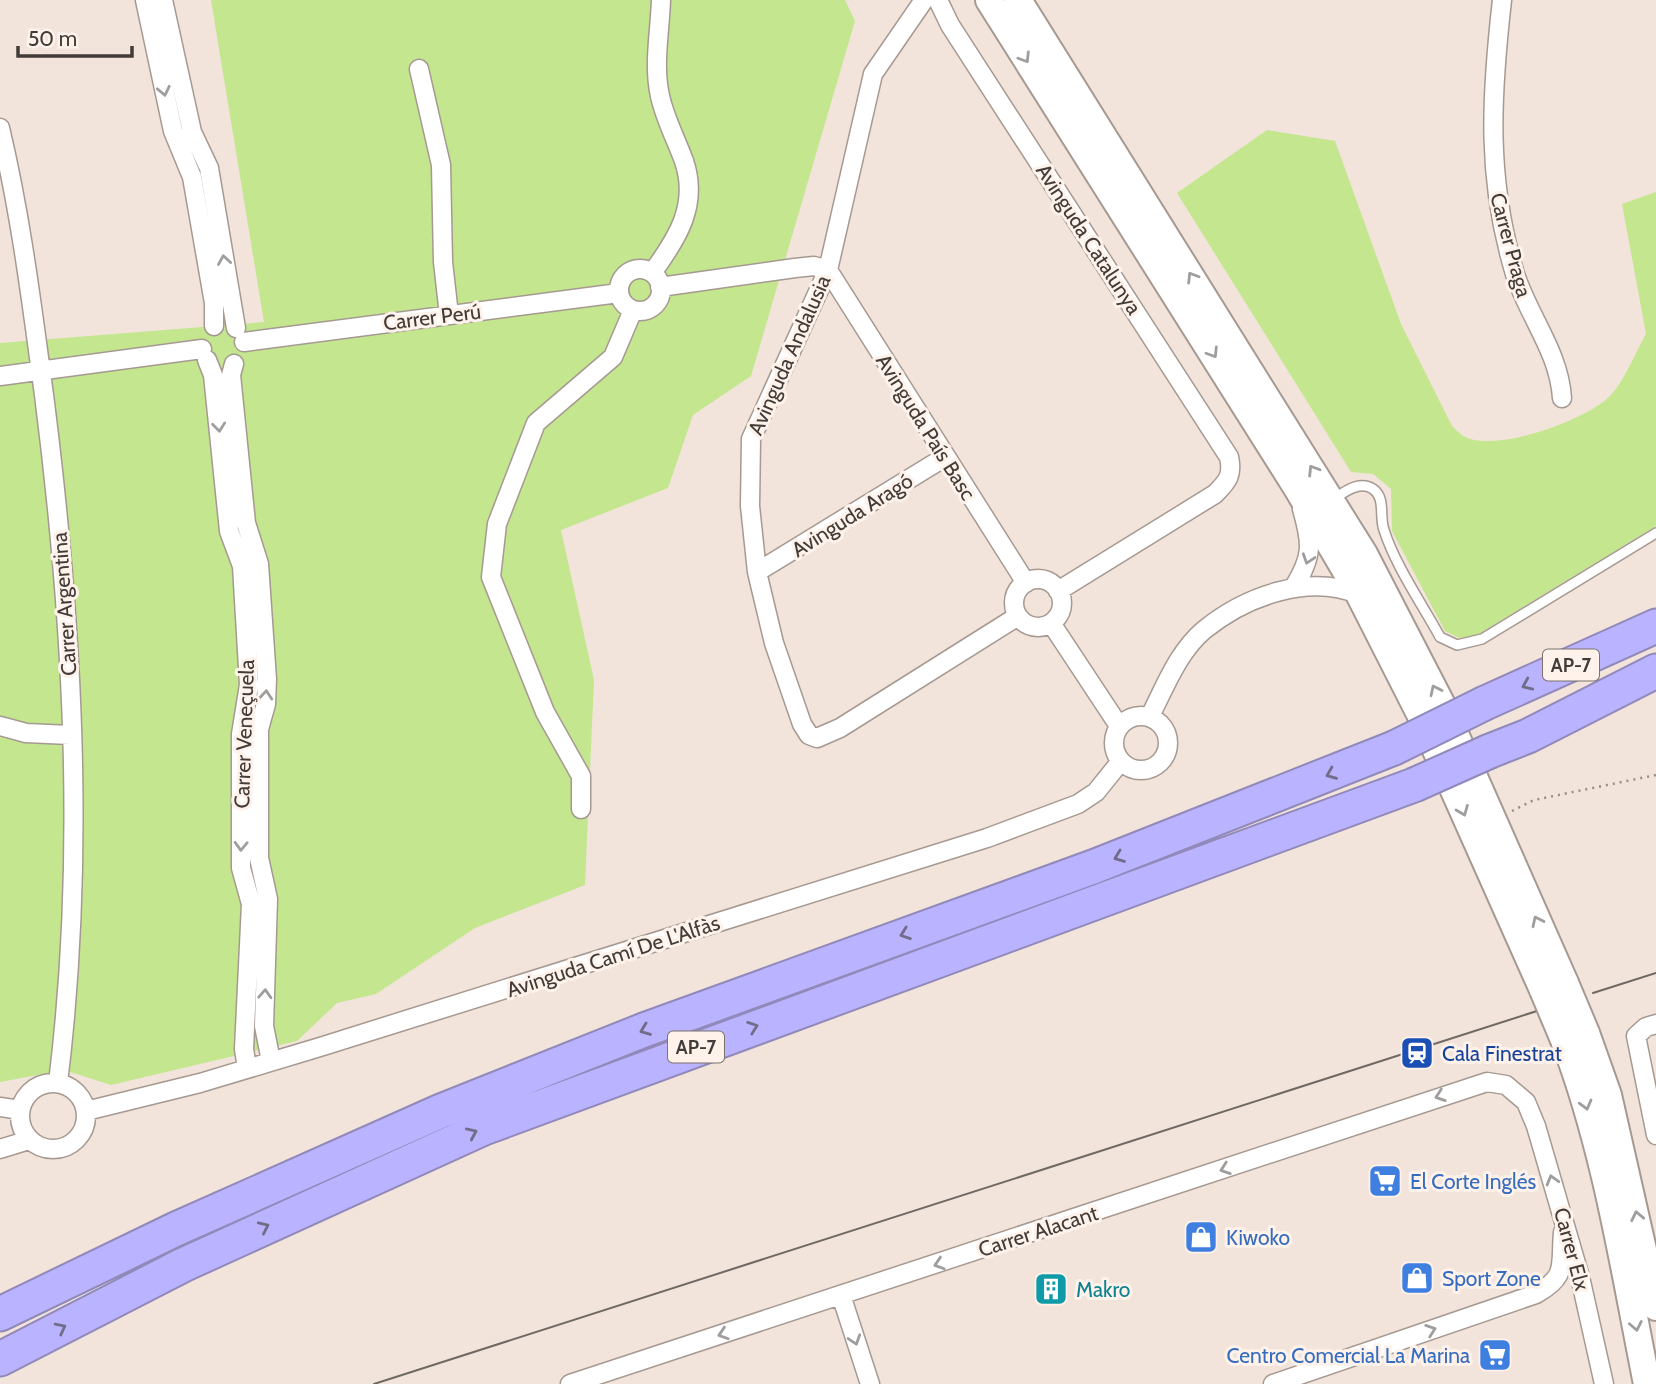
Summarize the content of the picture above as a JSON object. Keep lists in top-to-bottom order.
{
  "streets": {
    "highway": ["AP-7"],
    "street": [
      "Avinguda Catalunya",
      "Carrer Praga",
      "Carrer Perú",
      "Avinguda Andalusia",
      "Avinguda País Basc",
      "Avinguda Aragó",
      "Carrer Argentina",
      "Carrer Veneçuela",
      "Avinguda Camí De L'Alfàs",
      "Carrer Alacant",
      "Carrer Elx"
    ]
  },
  "crossings": [
    ["Avinguda Catalunya", "Avinguda Andalusia"],
    ["Avinguda Catalunya", "Avinguda País Basc"],
    ["Carrer Perú", "Carrer Veneçuela"],
    ["Avinguda Andalusia", "Avinguda País Basc"],
    ["Avinguda Andalusia", "Avinguda Aragó"],
    ["Avinguda País Basc", "Avinguda Aragó"],
    ["Carrer Argentina", "Avinguda Camí De L'Alfàs"],
    ["Carrer Veneçuela", "Avinguda Camí De L'Alfàs"],
    ["Carrer Alacant", "Carrer Elx"]
  ],
  "one_way": ["Carrer Alacant", "Carrer Elx"],
  "places": {
    "station": ["Cala Finestrat"],
    "supermarket": ["El Corte Inglés", "Centro Comercial La Marina"],
    "shop": ["Kiwoko", "Sport Zone"],
    "building": ["Makro"]
  },
  "scale_bar": "50 m"
}
